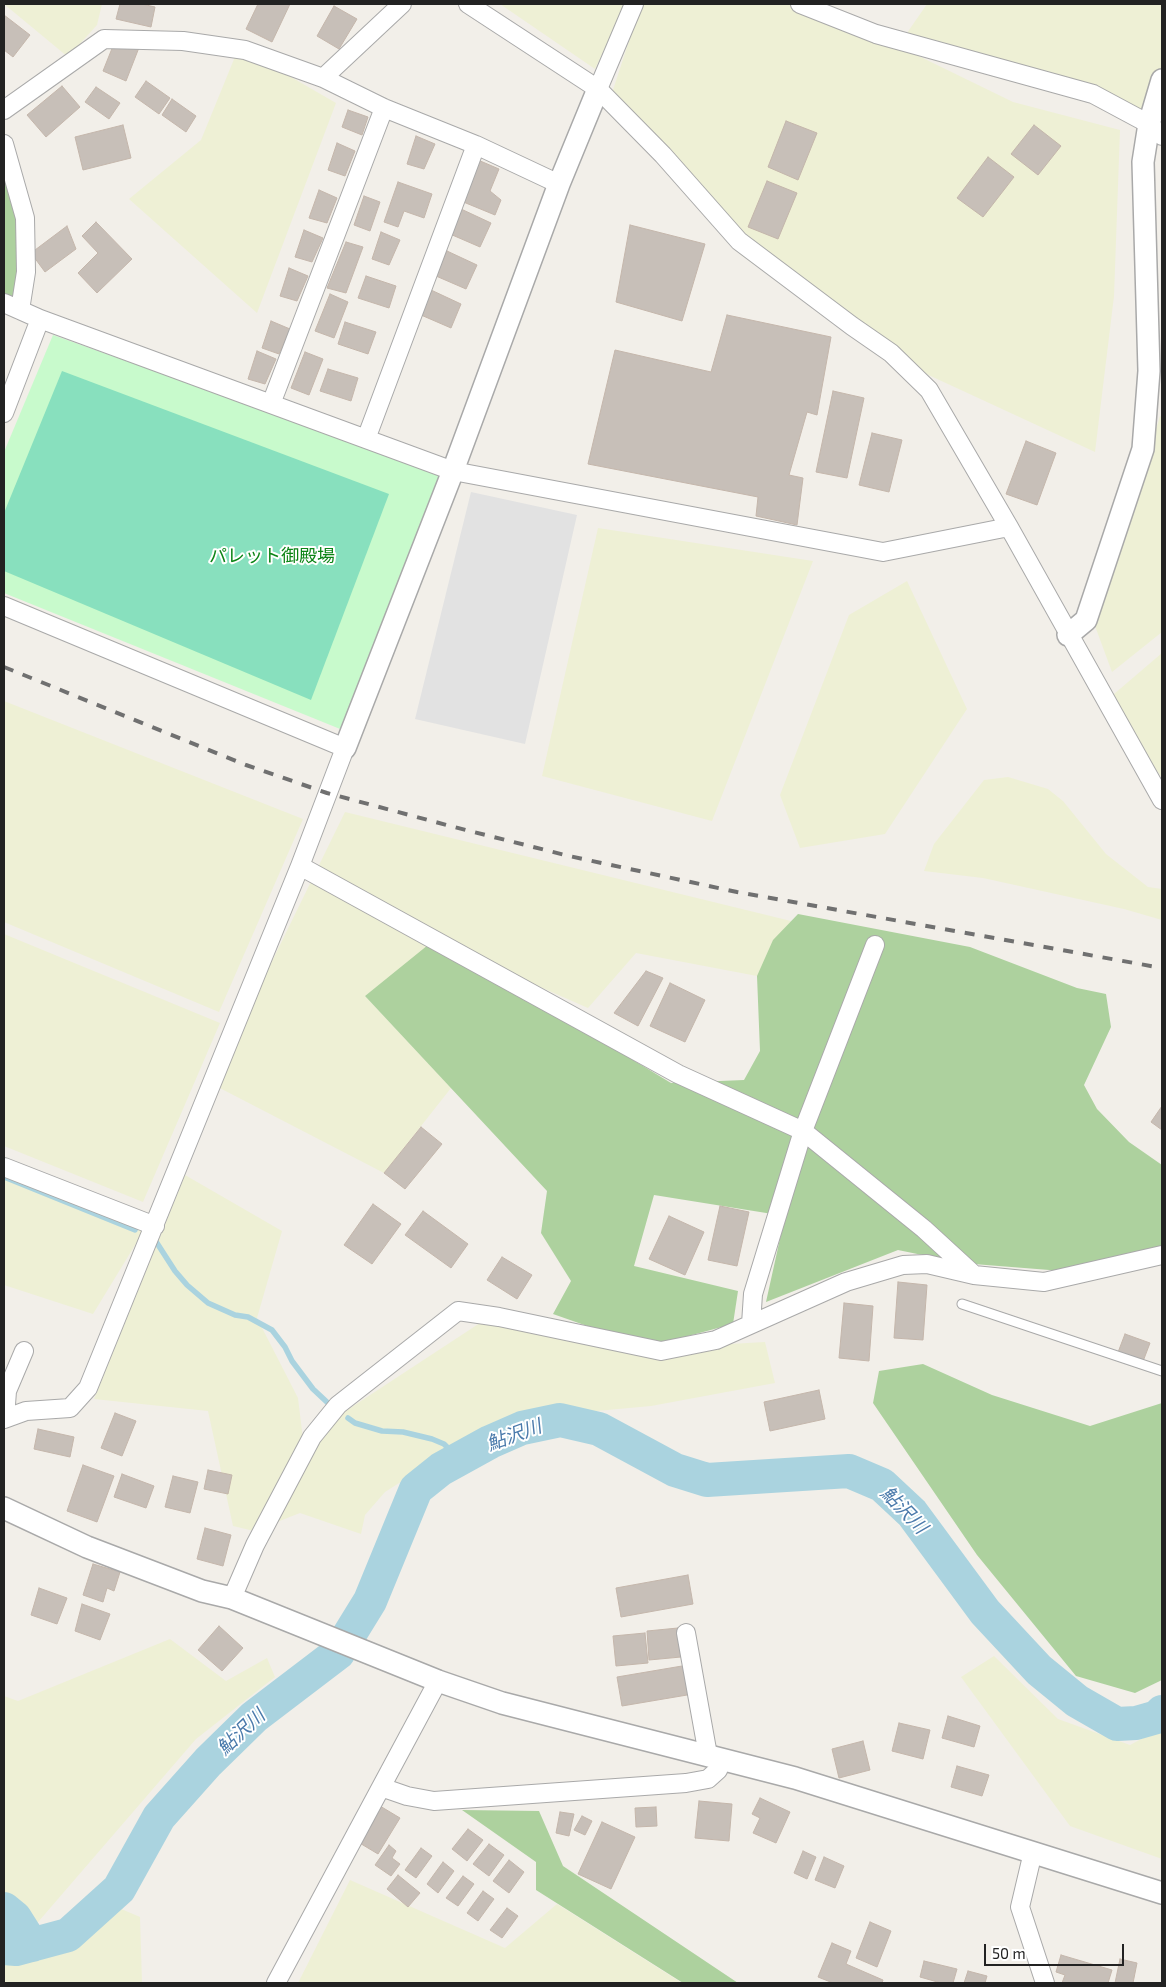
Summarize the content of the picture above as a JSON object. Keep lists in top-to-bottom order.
{
  "water": ["鮎沢川"],
  "parks": ["パレット御殿場"],
  "scale_bar": "50 m"
}
